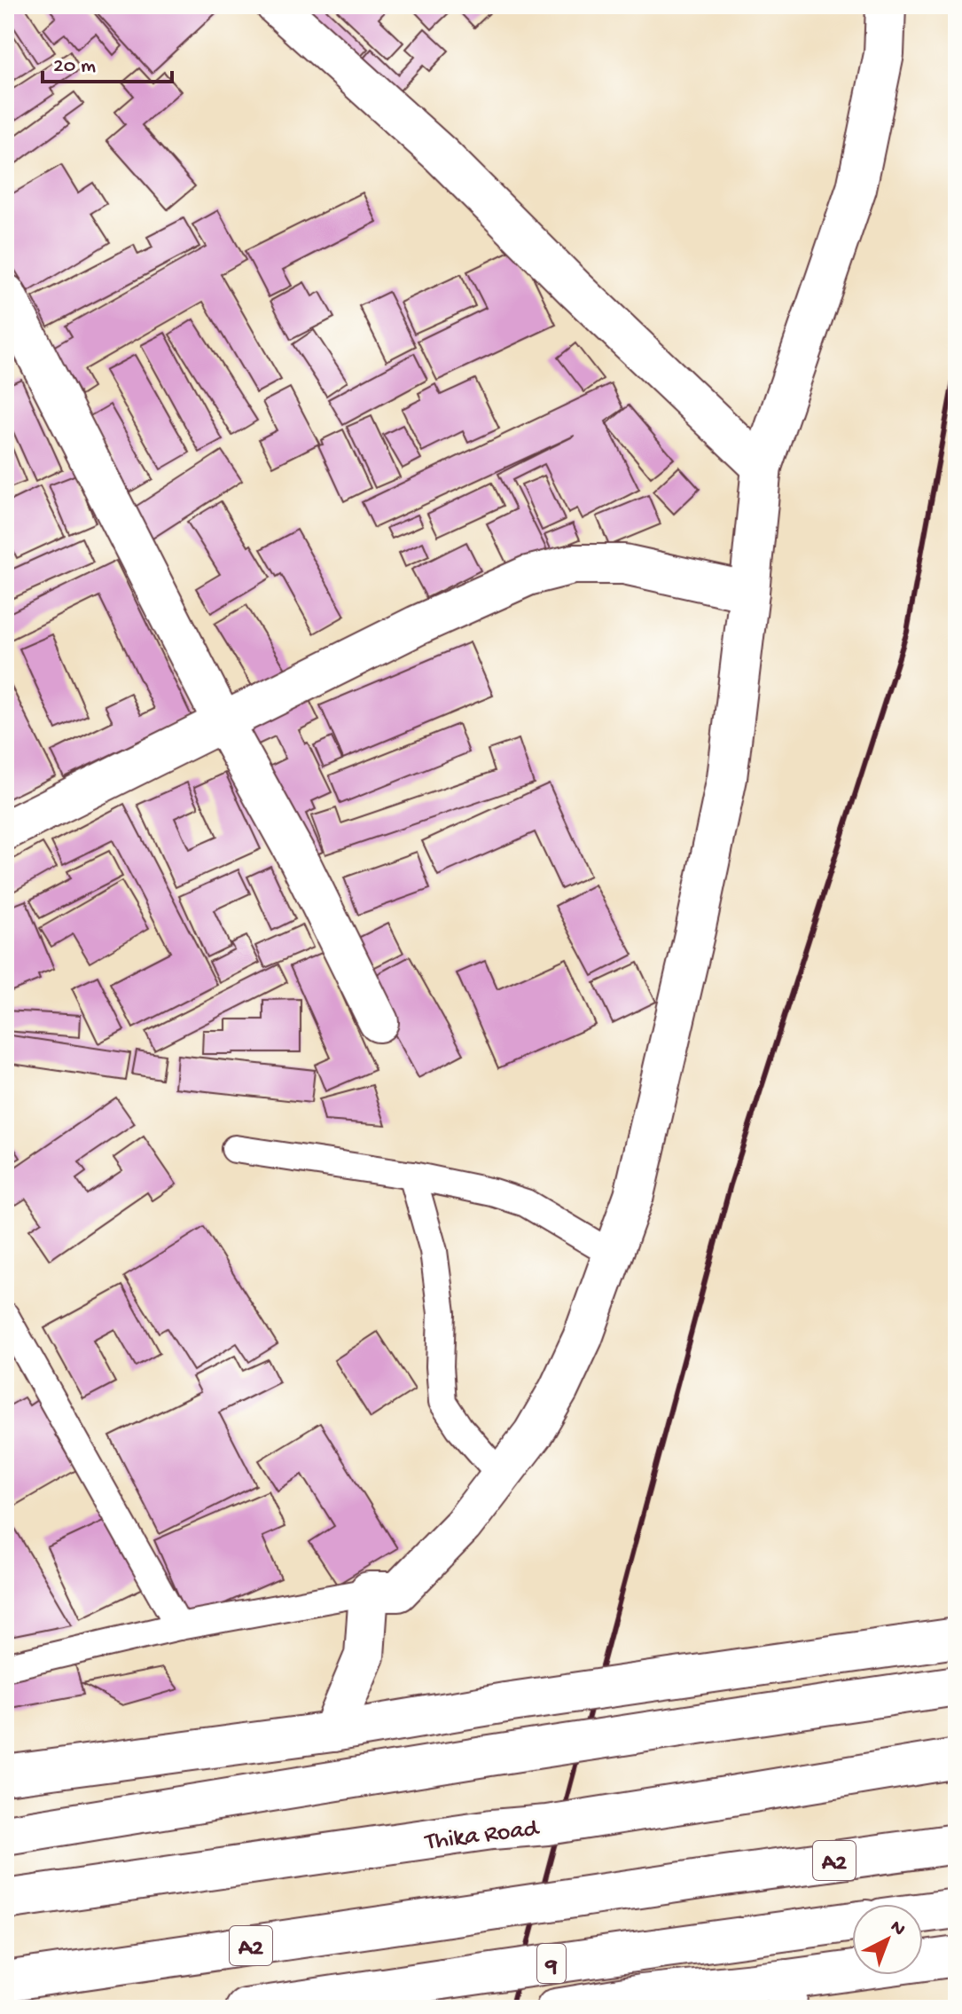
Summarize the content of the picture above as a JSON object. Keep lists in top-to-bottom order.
{
  "streets": {
    "main road": ["Thika Road", "A2", "9"]
  },
  "scale_bar": "20 m",
  "north": "top right"
}
